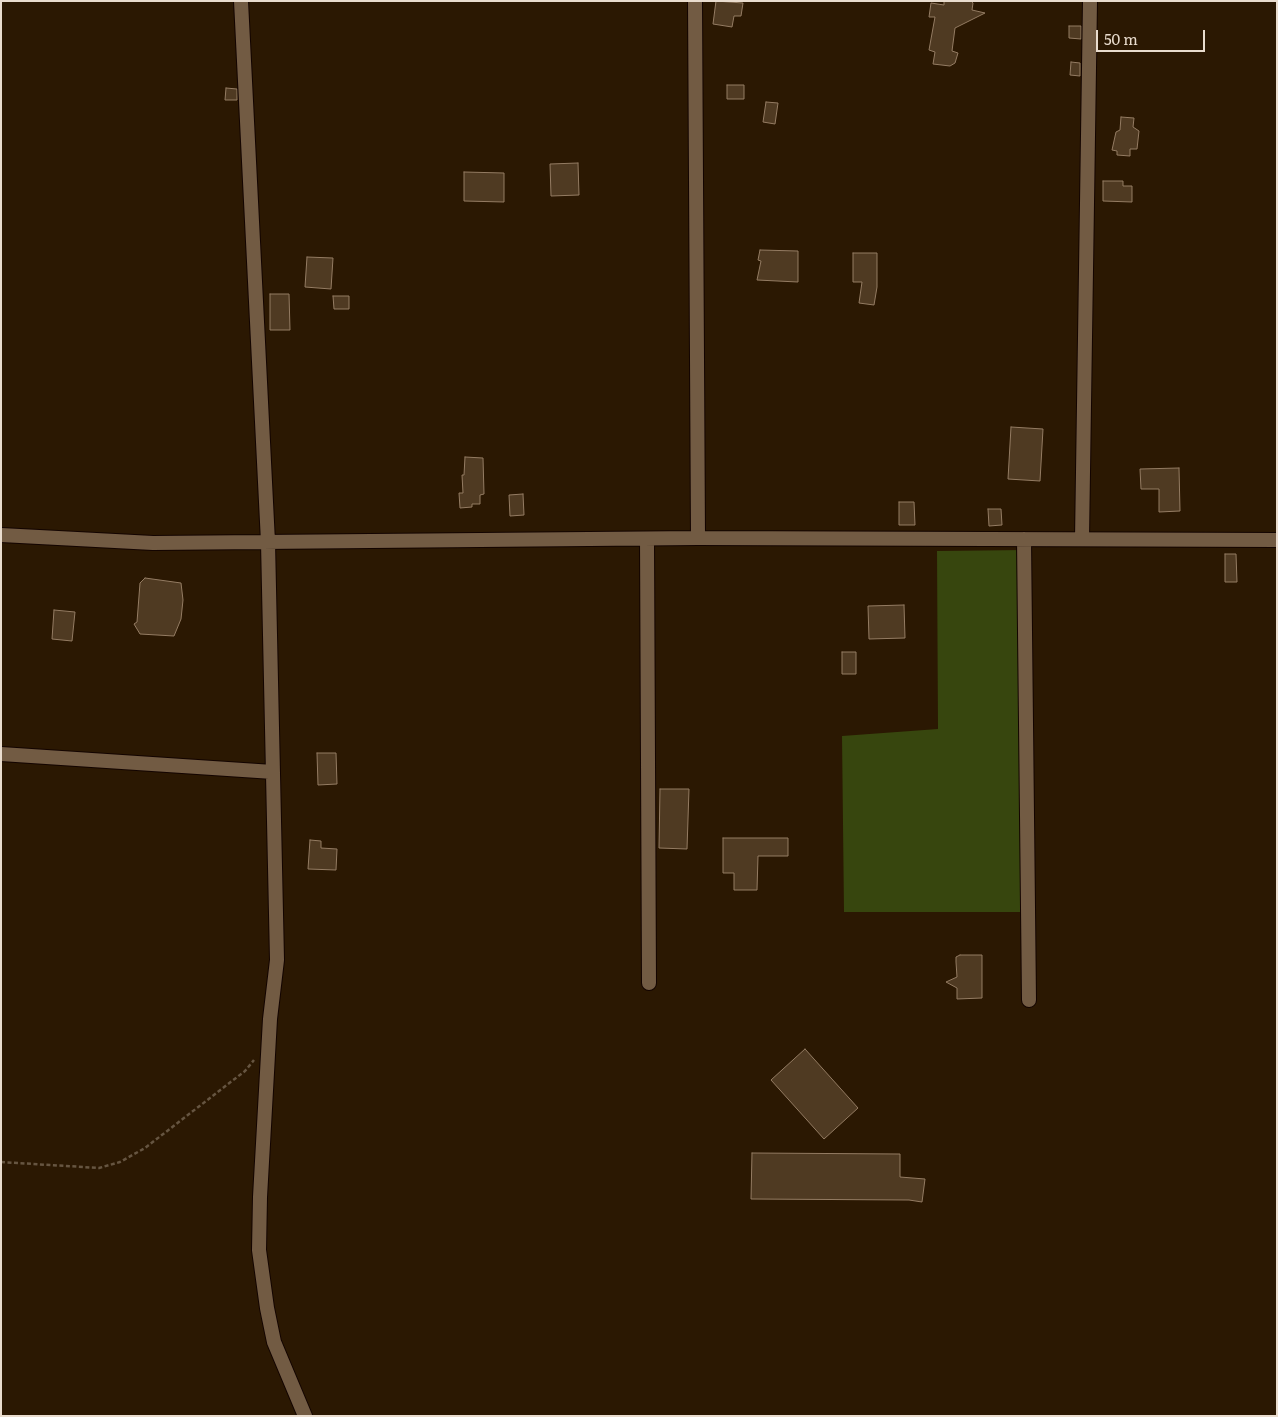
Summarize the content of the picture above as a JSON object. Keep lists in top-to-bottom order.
{
  "scale_bar": "50 m"
}
